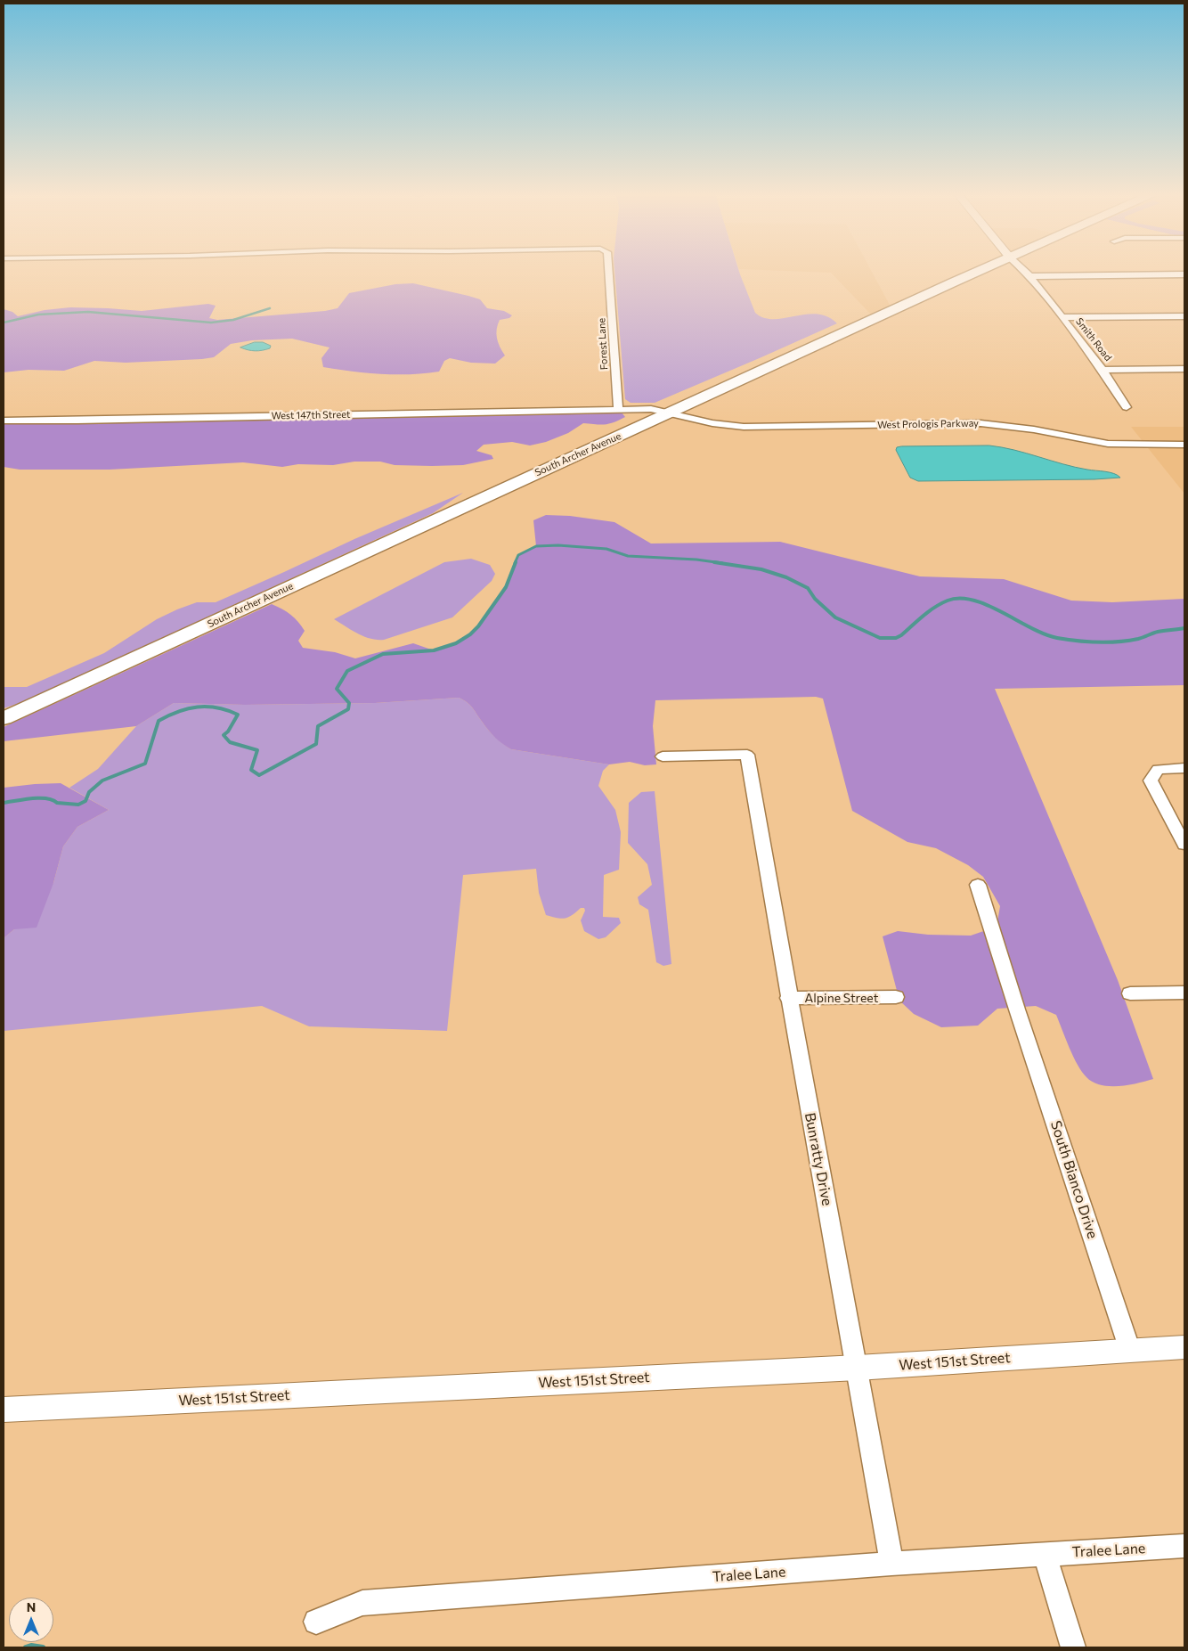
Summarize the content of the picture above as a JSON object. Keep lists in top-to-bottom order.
{
  "streets": {
    "main road": ["South Archer Avenue"],
    "street": [
      "Smith Road",
      "Forest Lane",
      "West 147th Street",
      "West Prologis Parkway",
      "Alpine Street",
      "Bunratty Drive",
      "South Bianco Drive",
      "West 151st Street",
      "Tralee Lane"
    ]
  },
  "crossings": [
    ["Forest Lane", "West 147th Street"],
    ["West 147th Street", "West Prologis Parkway"],
    ["West 147th Street", "South Archer Avenue"],
    ["West Prologis Parkway", "South Archer Avenue"],
    ["Alpine Street", "Bunratty Drive"],
    ["Bunratty Drive", "West 151st Street"],
    ["Bunratty Drive", "Tralee Lane"],
    ["South Bianco Drive", "West 151st Street"]
  ],
  "north": "top"
}
